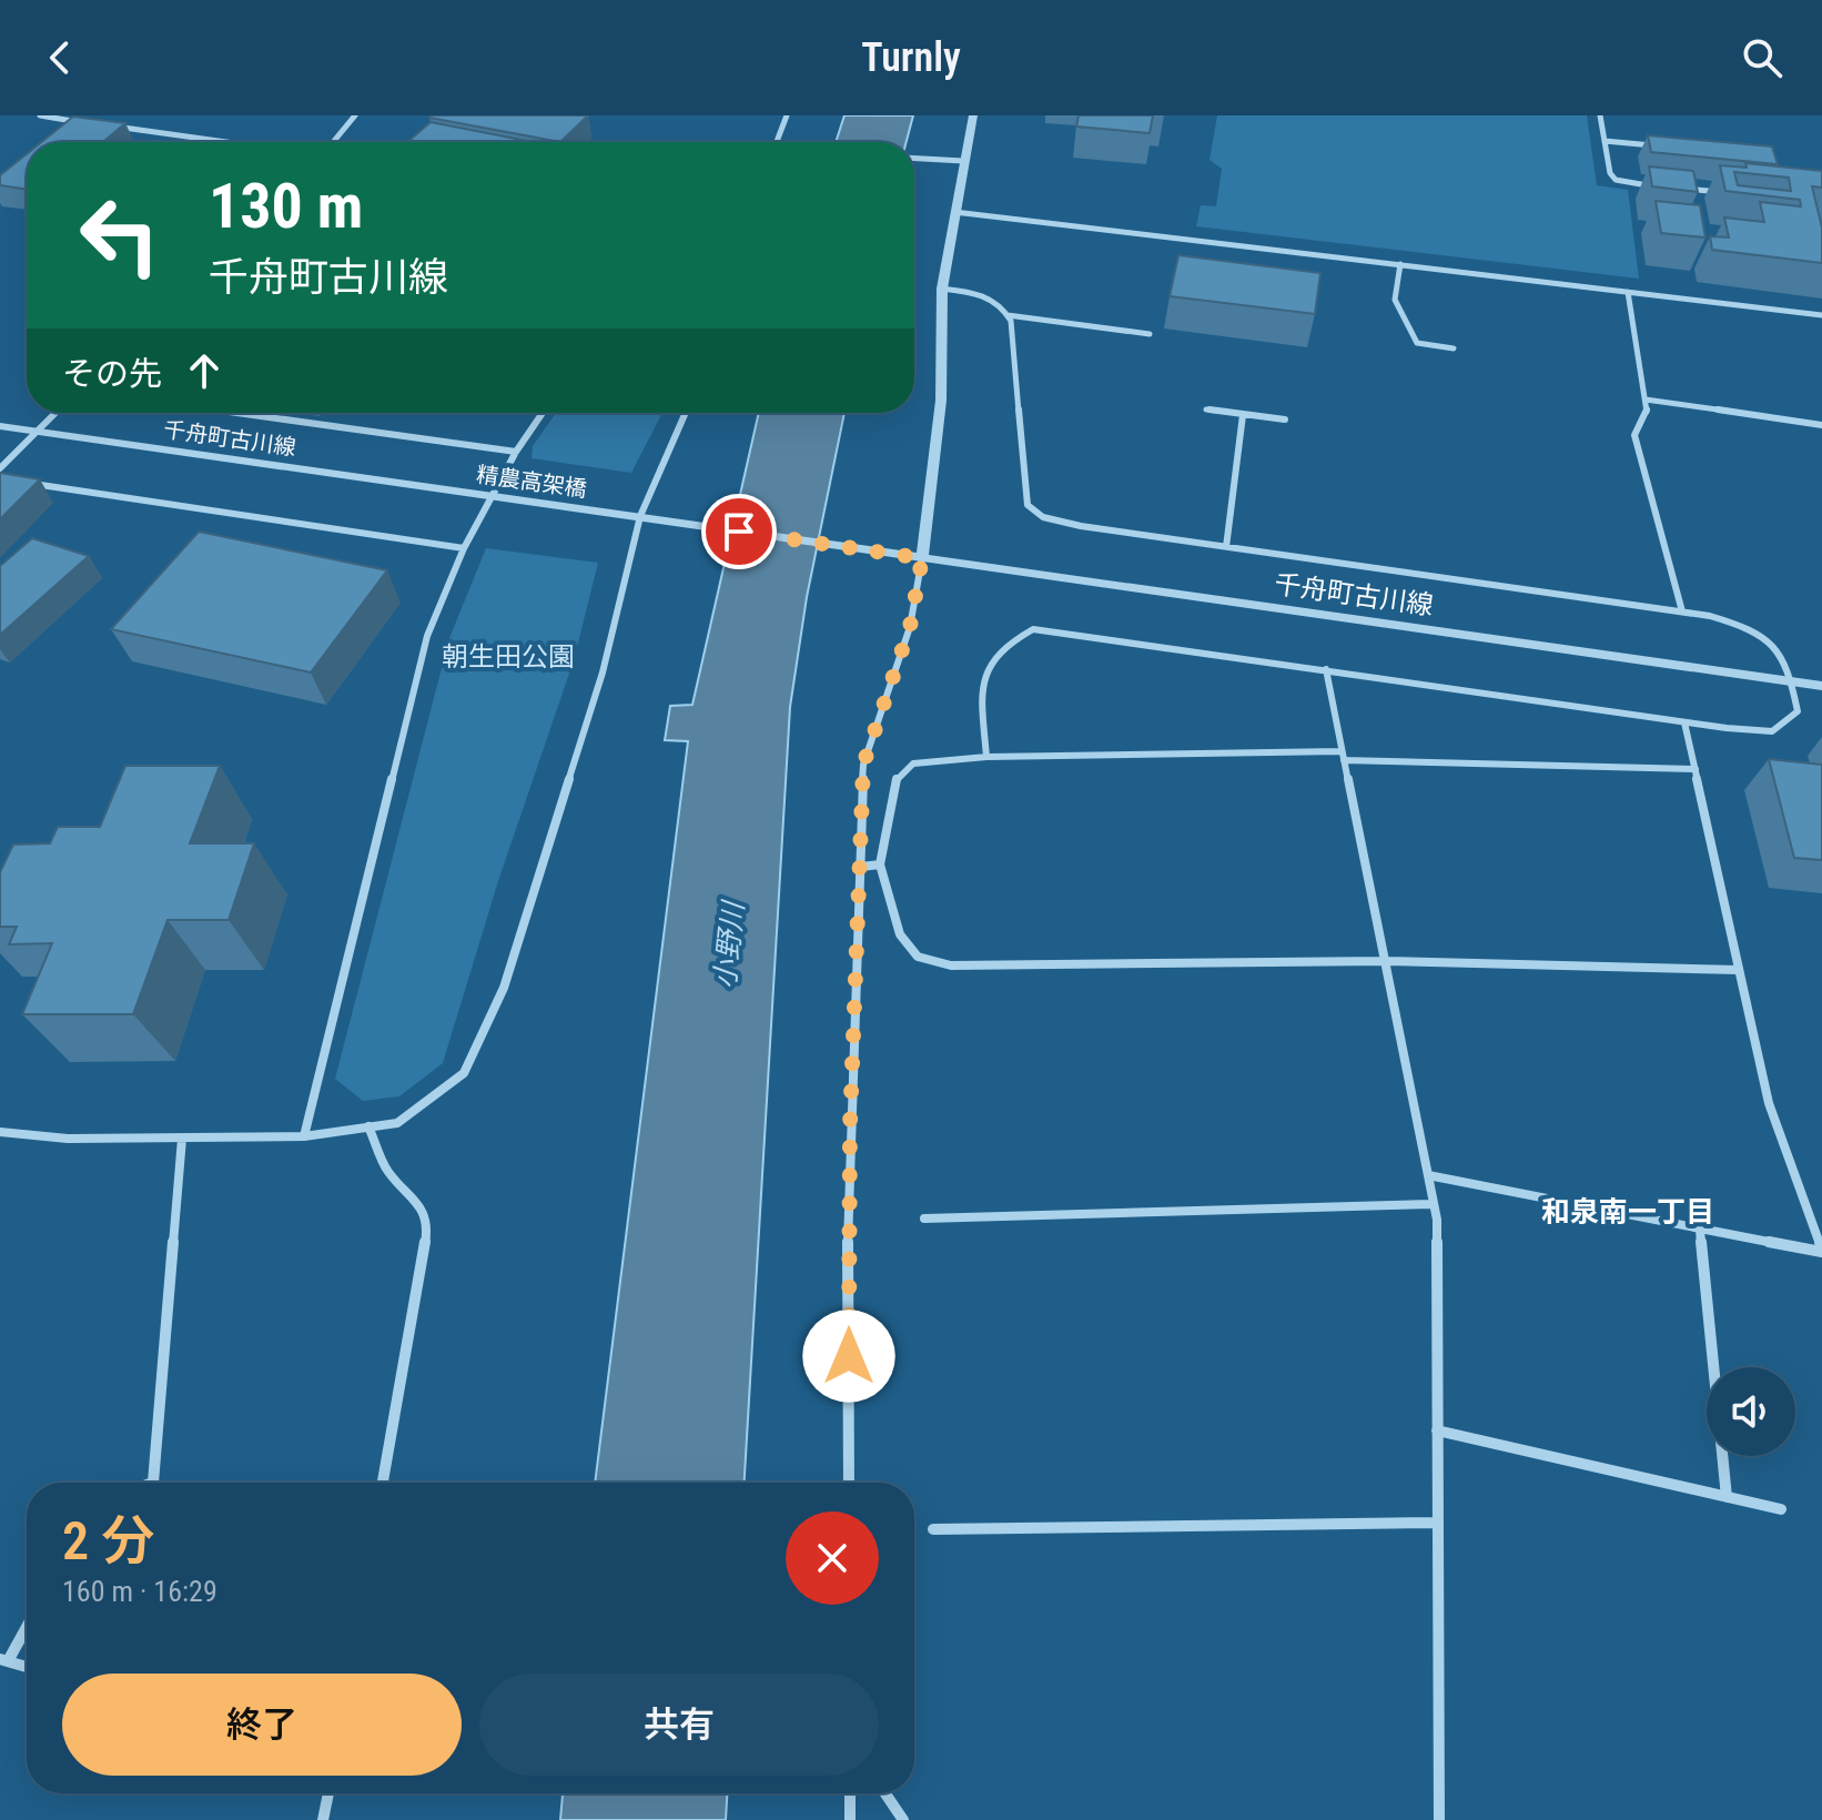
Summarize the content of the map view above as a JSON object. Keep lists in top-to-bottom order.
{
  "streets": {
    "street": ["千舟町古川線", "精農高架橋"]
  },
  "crossings": [
    ["千舟町古川線", "精農高架橋"]
  ],
  "districts": ["和泉南一丁目"],
  "water": ["小野川"],
  "parks": ["朝生田公園"],
  "page": {
    "header": "Turnly",
    "turn": ["130 m", "千舟町古川線"],
    "then": "その先",
    "heading": ["2 分", "160 m · 16:29"],
    "buttons": ["終了", "共有"]
  }
}
